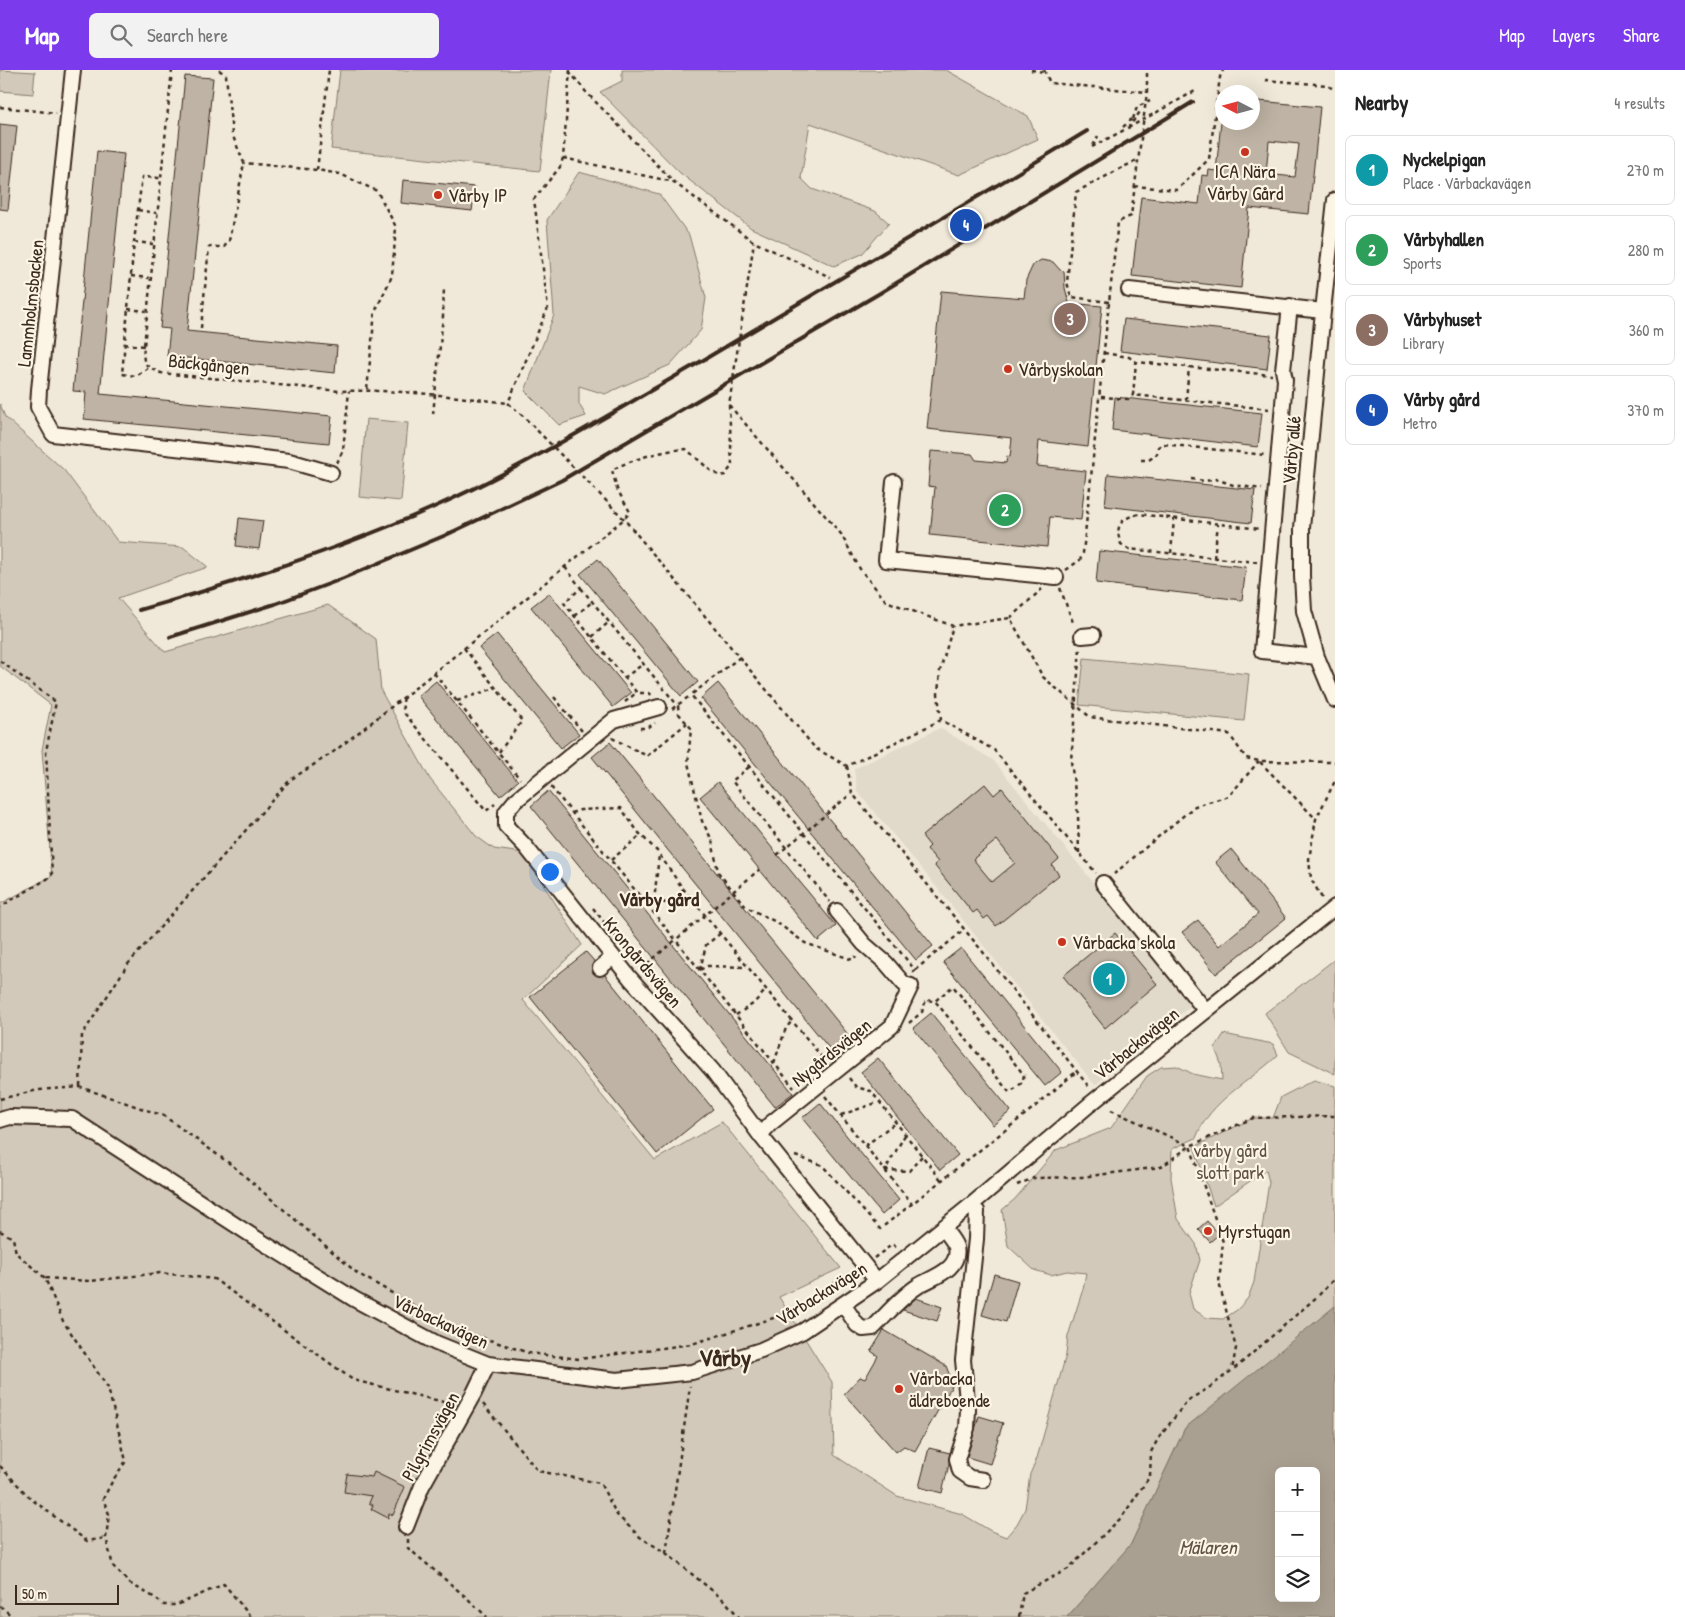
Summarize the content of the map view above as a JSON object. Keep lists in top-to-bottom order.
{
  "streets": {
    "street": [
      "Lammholmsbacken",
      "Vårby allé",
      "Krongårdsvägen",
      "Vårbackavägen",
      "Nygårdsvägen",
      "Pilgrimsvägen"
    ],
    "path": ["Bäckgången"]
  },
  "crossings": [
    ["Krongårdsvägen", "Vårbackavägen"],
    ["Krongårdsvägen", "Nygårdsvägen"],
    ["Vårbackavägen", "Pilgrimsvägen"]
  ],
  "districts": ["Vårby gård", "Vårby"],
  "water": ["Mälaren"],
  "parks": ["vårby gård slott park"],
  "places": [
    "ICA Nära Vårby Gård",
    "Vårby IP",
    "Vårbyskolan",
    "Vårbacka skola",
    "Myrstugan",
    "Vårbacka äldreboende"
  ],
  "scale_bar": "50 m",
  "north": "left",
  "page": {
    "header": "Map",
    "search": "Search here",
    "nav": ["Map", "Layers", "Share"],
    "heading": ["Nearby", "4 results"],
    "list": [
      {
        "mark": "1",
        "name": "Nyckelpigan",
        "note": "Place · Vårbackavägen",
        "value": "270 m"
      },
      {
        "mark": "2",
        "name": "Vårbyhallen",
        "note": "Sports",
        "value": "280 m"
      },
      {
        "mark": "3",
        "name": "Vårbyhuset",
        "note": "Library",
        "value": "360 m"
      },
      {
        "mark": "4",
        "name": "Vårby gård",
        "note": "Metro",
        "value": "370 m"
      }
    ],
    "pins": [
      "4",
      "3",
      "2",
      "1"
    ],
    "map_buttons": ["+", "−"],
    "scale": "50 m"
  }
}
